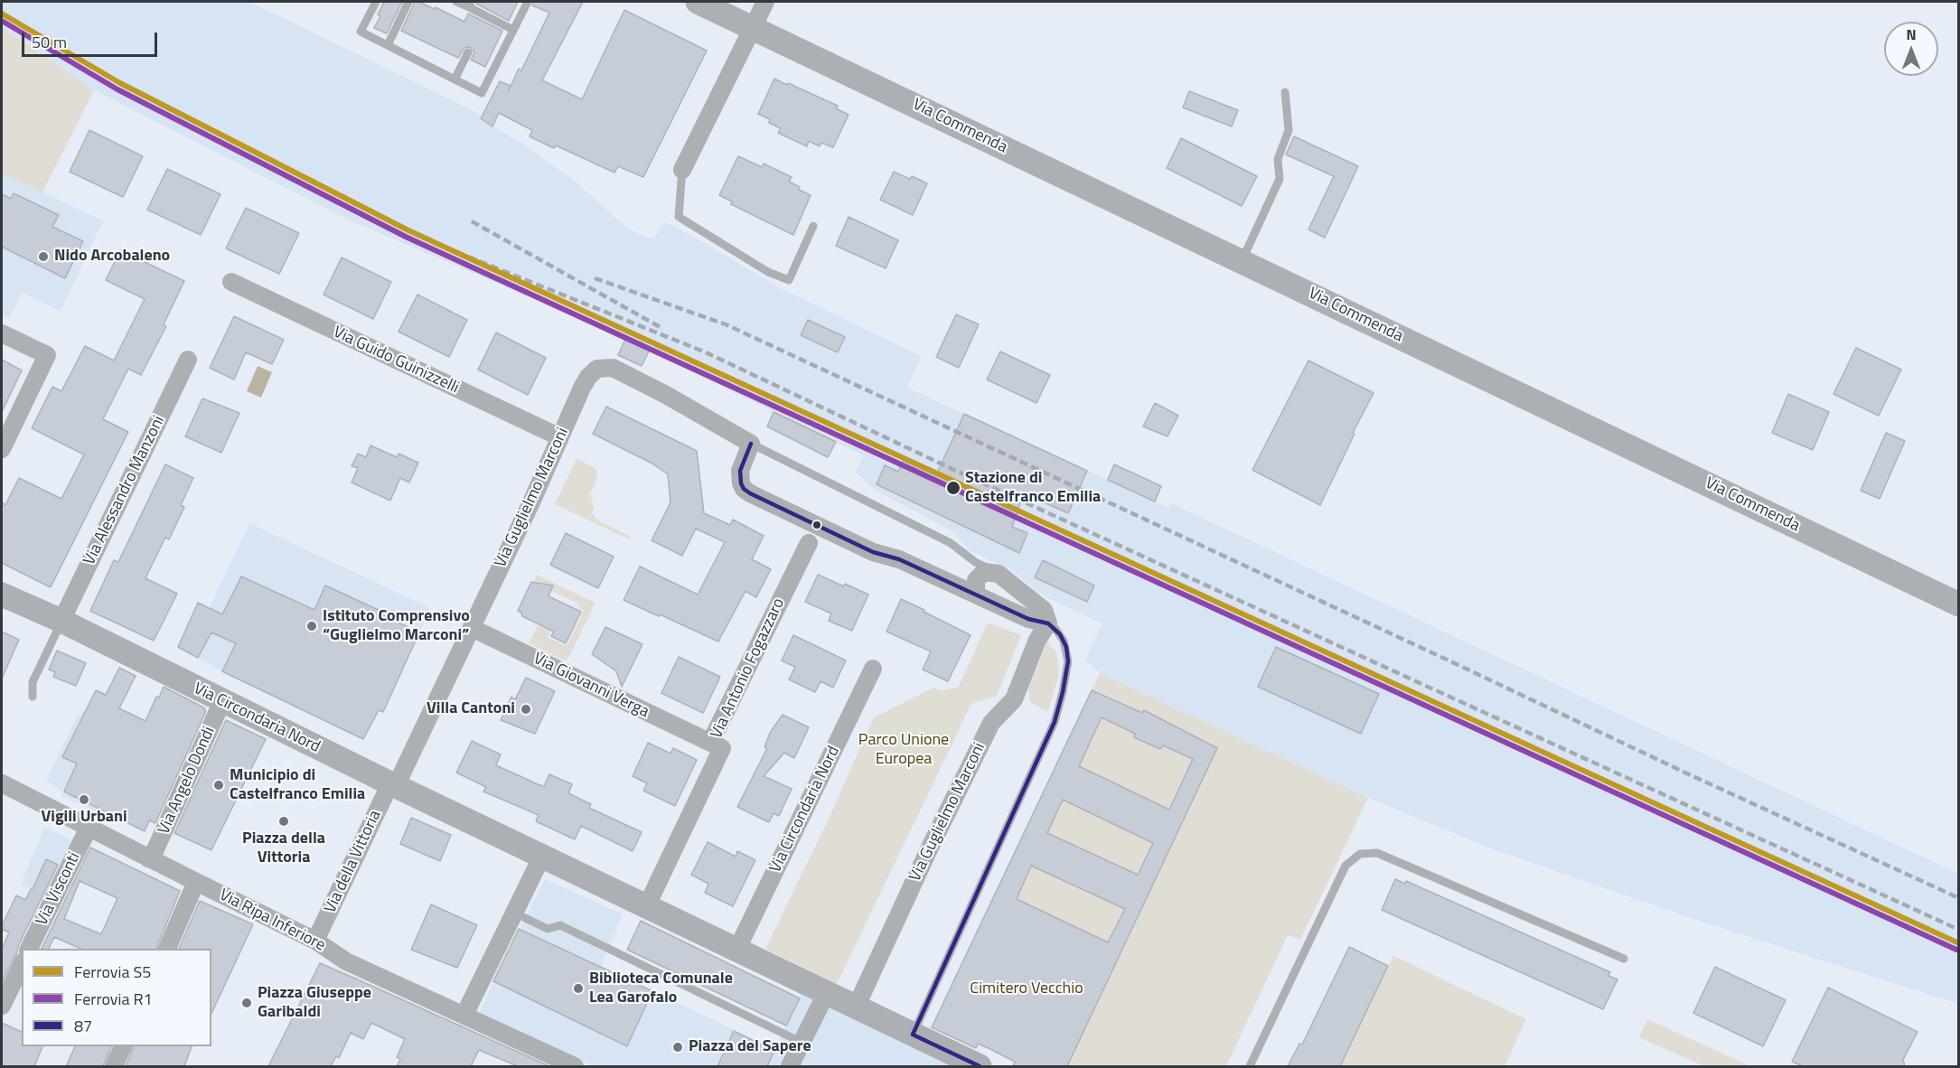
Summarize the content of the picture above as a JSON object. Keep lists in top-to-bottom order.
{
  "streets": {
    "street": [
      "Via Commenda",
      "Via Guido Guinizzelli",
      "Via Alessandro Manzoni",
      "Via Guglielmo Marconi",
      "Via Antonio Fogazzaro",
      "Via Giovanni Verga",
      "Via Circondaria Nord",
      "Via Angelo Dondi",
      "Via della Vittoria",
      "Via Visconti",
      "Via Ripa Inferiore"
    ]
  },
  "crossings": [
    ["Via Guido Guinizzelli", "Via Guglielmo Marconi"],
    ["Via Alessandro Manzoni", "Via Circondaria Nord"],
    ["Via Guglielmo Marconi", "Via Giovanni Verga"],
    ["Via Guglielmo Marconi", "Via Circondaria Nord"],
    ["Via Guglielmo Marconi", "Via della Vittoria"],
    ["Via Antonio Fogazzaro", "Via Giovanni Verga"],
    ["Via Antonio Fogazzaro", "Via Circondaria Nord"],
    ["Via Circondaria Nord", "Via Angelo Dondi"],
    ["Via Circondaria Nord", "Via della Vittoria"],
    ["Via Angelo Dondi", "Via Ripa Inferiore"],
    ["Via della Vittoria", "Via Ripa Inferiore"],
    ["Via Visconti", "Via Ripa Inferiore"]
  ],
  "parks": ["Parco Unione Europea", "Cimitero Vecchio"],
  "places": [
    "Nido Arcobaleno",
    "Stazione di Castelfranco Emilia",
    "Istituto Comprensivo “Guglielmo Marconi”",
    "Villa Cantoni",
    "Municipio di Castelfranco Emilia",
    "Vigili Urbani",
    "Piazza della Vittoria",
    "Biblioteca Comunale Lea Garofalo",
    "Piazza Giuseppe Garibaldi",
    "Piazza del Sapere"
  ],
  "lines": ["rail line S5", "rail line R1", "transit line 87"],
  "legend": ["Ferrovia S5", "Ferrovia R1", "87"],
  "scale_bar": "50 m",
  "north": "top"
}
